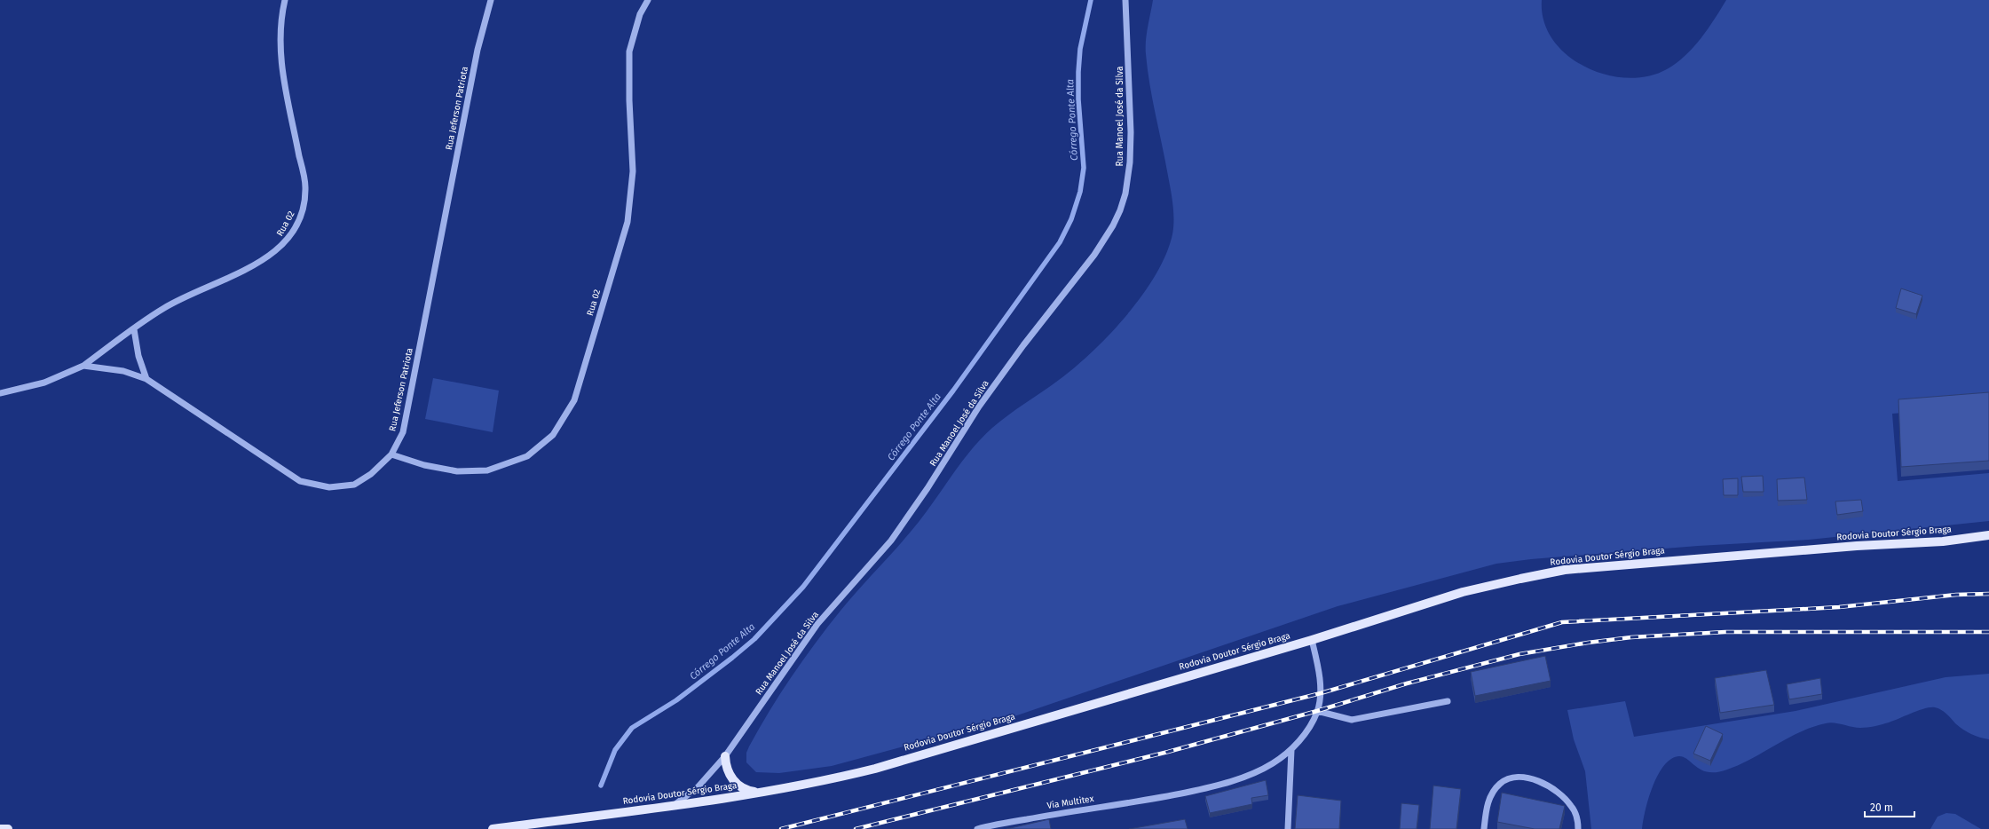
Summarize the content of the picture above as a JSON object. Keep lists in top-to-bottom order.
{
  "streets": {
    "main road": ["Rodovia Doutor Sérgio Braga"],
    "street": [
      "Rua Jeferson Patriota",
      "Rua Manoel José da Silva",
      "Rua 02",
      "Via Multitex"
    ]
  },
  "crossings": [
    ["Rua Jeferson Patriota", "Rua 02"],
    ["Rua Manoel José da Silva", "Rodovia Doutor Sérgio Braga"],
    ["Rodovia Doutor Sérgio Braga", "Via Multitex"]
  ],
  "water": ["Córrego Ponte Alta"],
  "scale_bar": "20 m"
}
